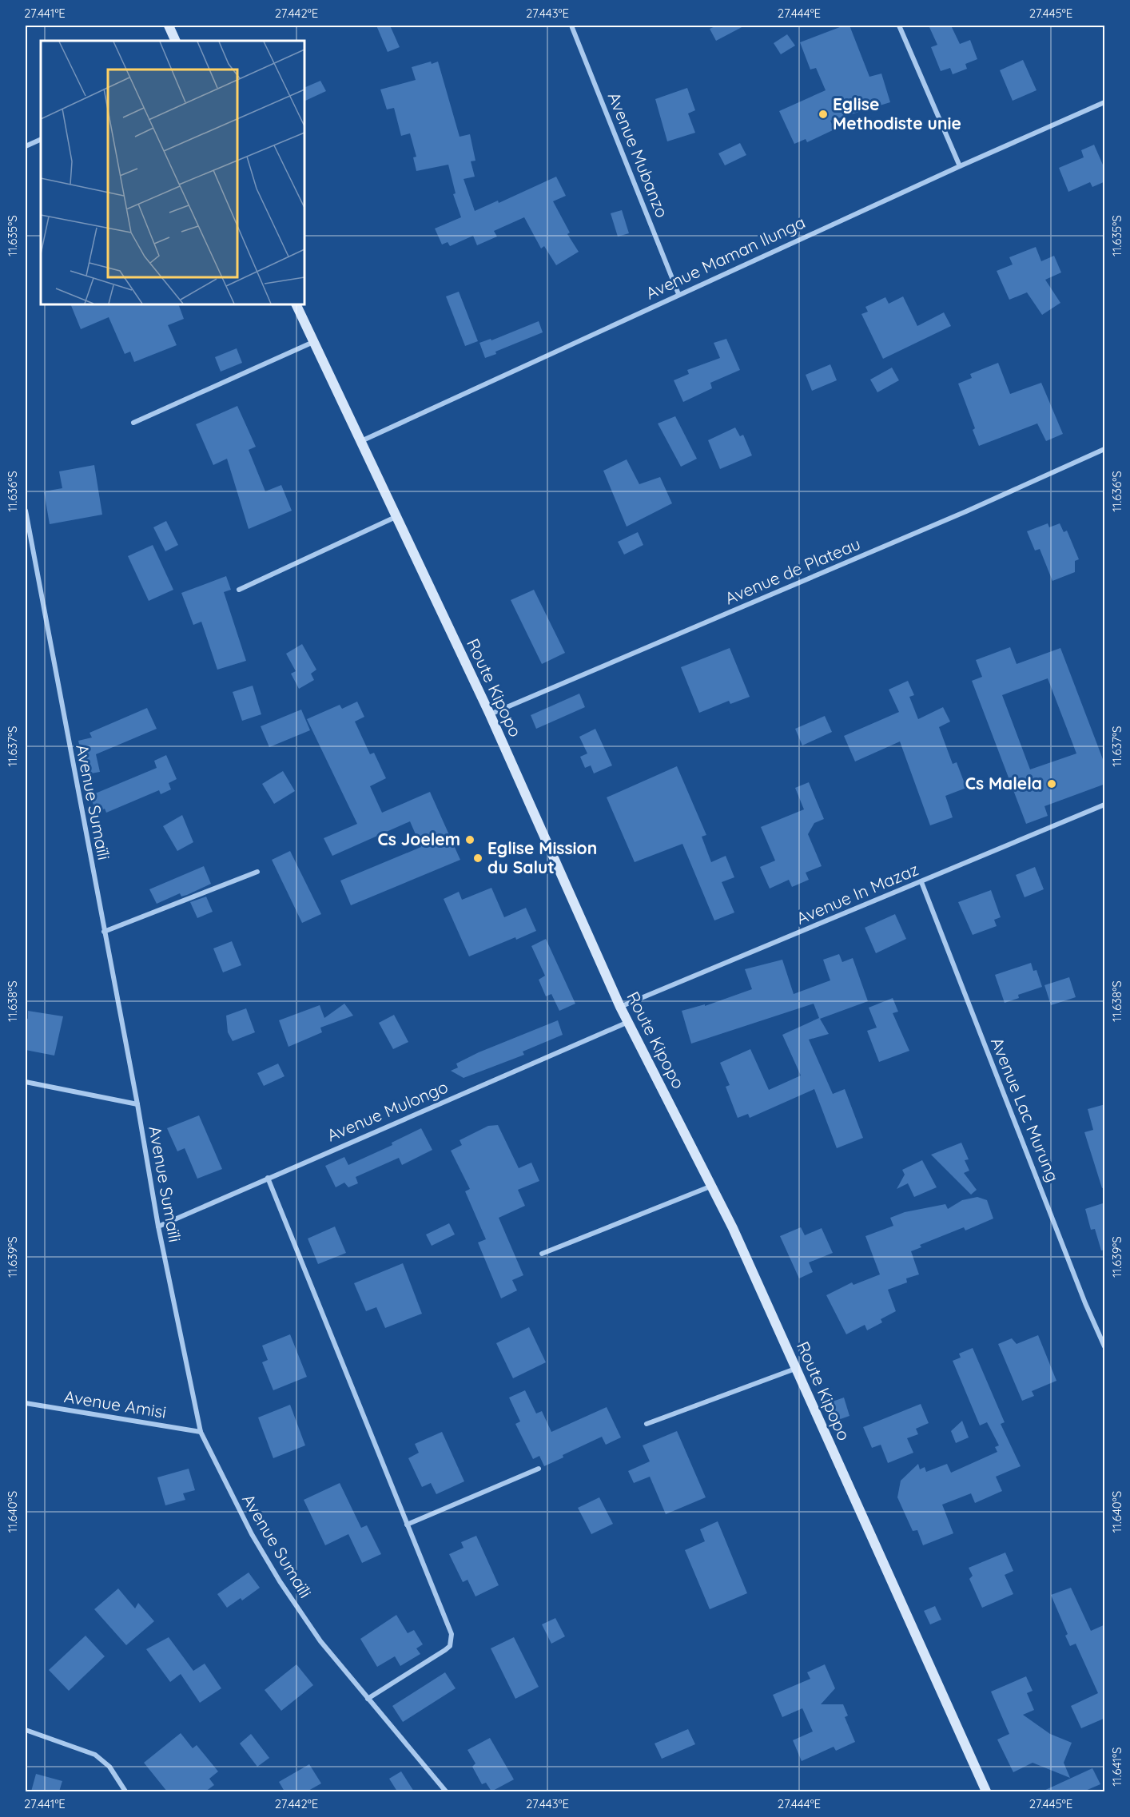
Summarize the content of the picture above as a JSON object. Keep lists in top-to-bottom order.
{
  "streets": {
    "main road": ["Route Kipopo"],
    "street": [
      "Avenue Mubanzo",
      "Avenue Maman Ilunga",
      "Avenue de Plateau",
      "Avenue Sumaïli",
      "Avenue In Mazaz",
      "Avenue Lac Murung",
      "Avenue Mulongo",
      "Avenue Amisi"
    ]
  },
  "crossings": [
    ["Avenue Mubanzo", "Avenue Maman Ilunga"],
    ["Avenue Maman Ilunga", "Route Kipopo"],
    ["Avenue de Plateau", "Route Kipopo"],
    ["Route Kipopo", "Avenue In Mazaz"],
    ["Route Kipopo", "Avenue Mulongo"],
    ["Avenue Sumaïli", "Avenue Mulongo"],
    ["Avenue Sumaïli", "Avenue Amisi"],
    ["Avenue In Mazaz", "Avenue Lac Murung"]
  ],
  "places": [
    "Eglise Methodiste unie",
    "Cs Malela",
    "Cs Joelem",
    "Eglise Mission du Salut"
  ],
  "coordinates": [
    "27.441°E",
    "27.442°E",
    "27.443°E",
    "27.444°E",
    "27.445°E",
    "11.635°S",
    "11.636°S",
    "11.637°S",
    "11.638°S",
    "11.639°S",
    "11.640°S",
    "11.641°S"
  ]
}
